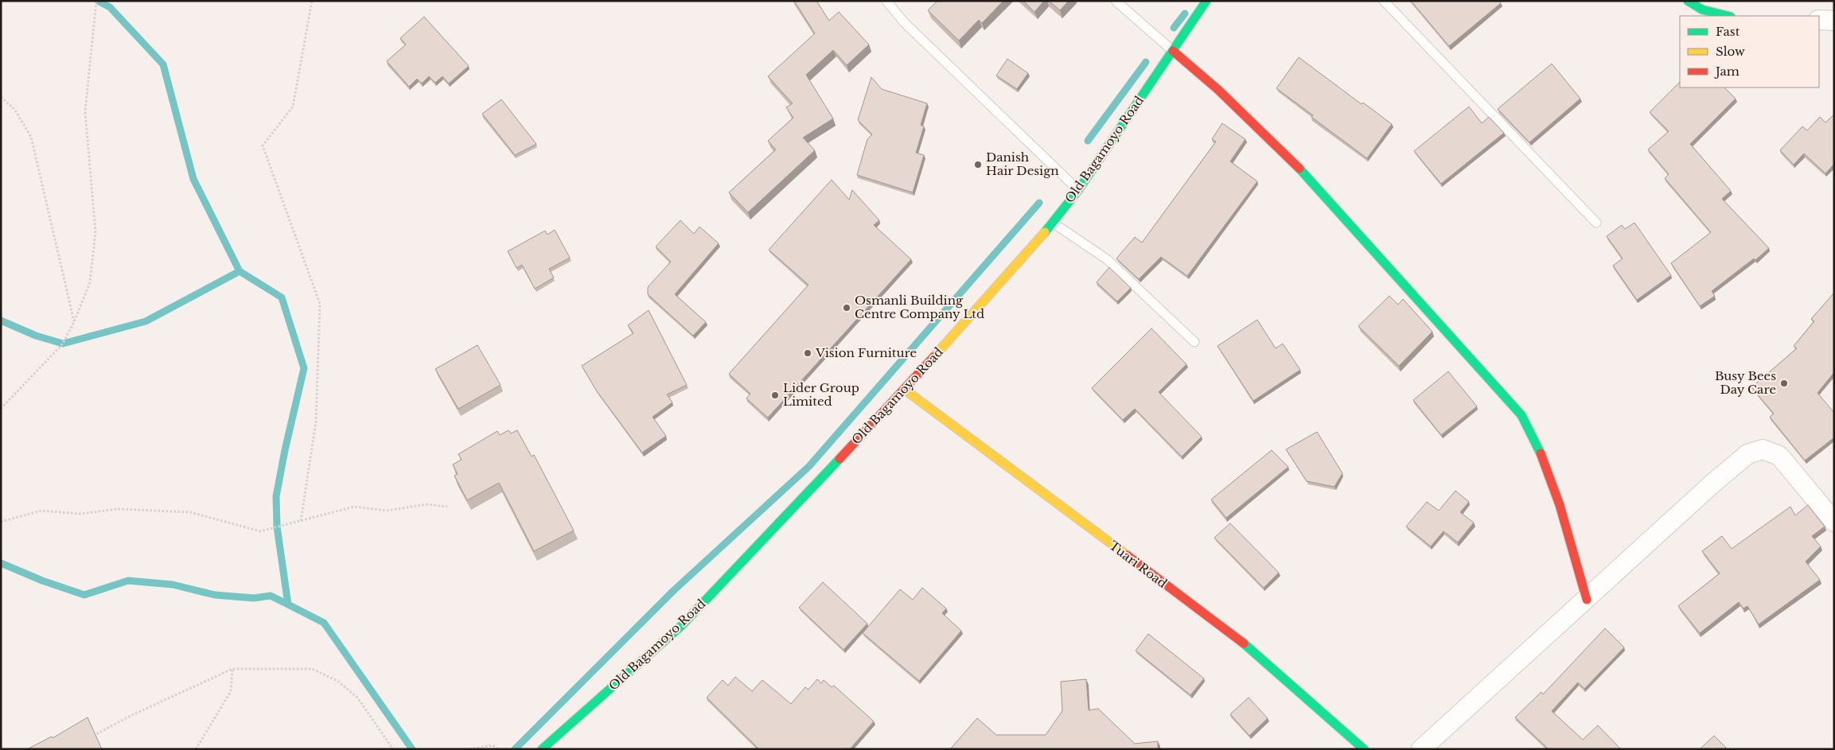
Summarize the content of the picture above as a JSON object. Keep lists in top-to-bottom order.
{
  "streets": {
    "street": ["Old Bagamoyo Road", "Tuari Road"]
  },
  "crossings": [
    ["Old Bagamoyo Road", "Tuari Road"]
  ],
  "places": [
    "Danish Hair Design",
    "Osmanli Building Centre Company Ltd",
    "Vision Furniture",
    "Busy Bees Day Care",
    "Lider Group Limited"
  ],
  "legend": ["Fast", "Slow", "Jam"]
}
